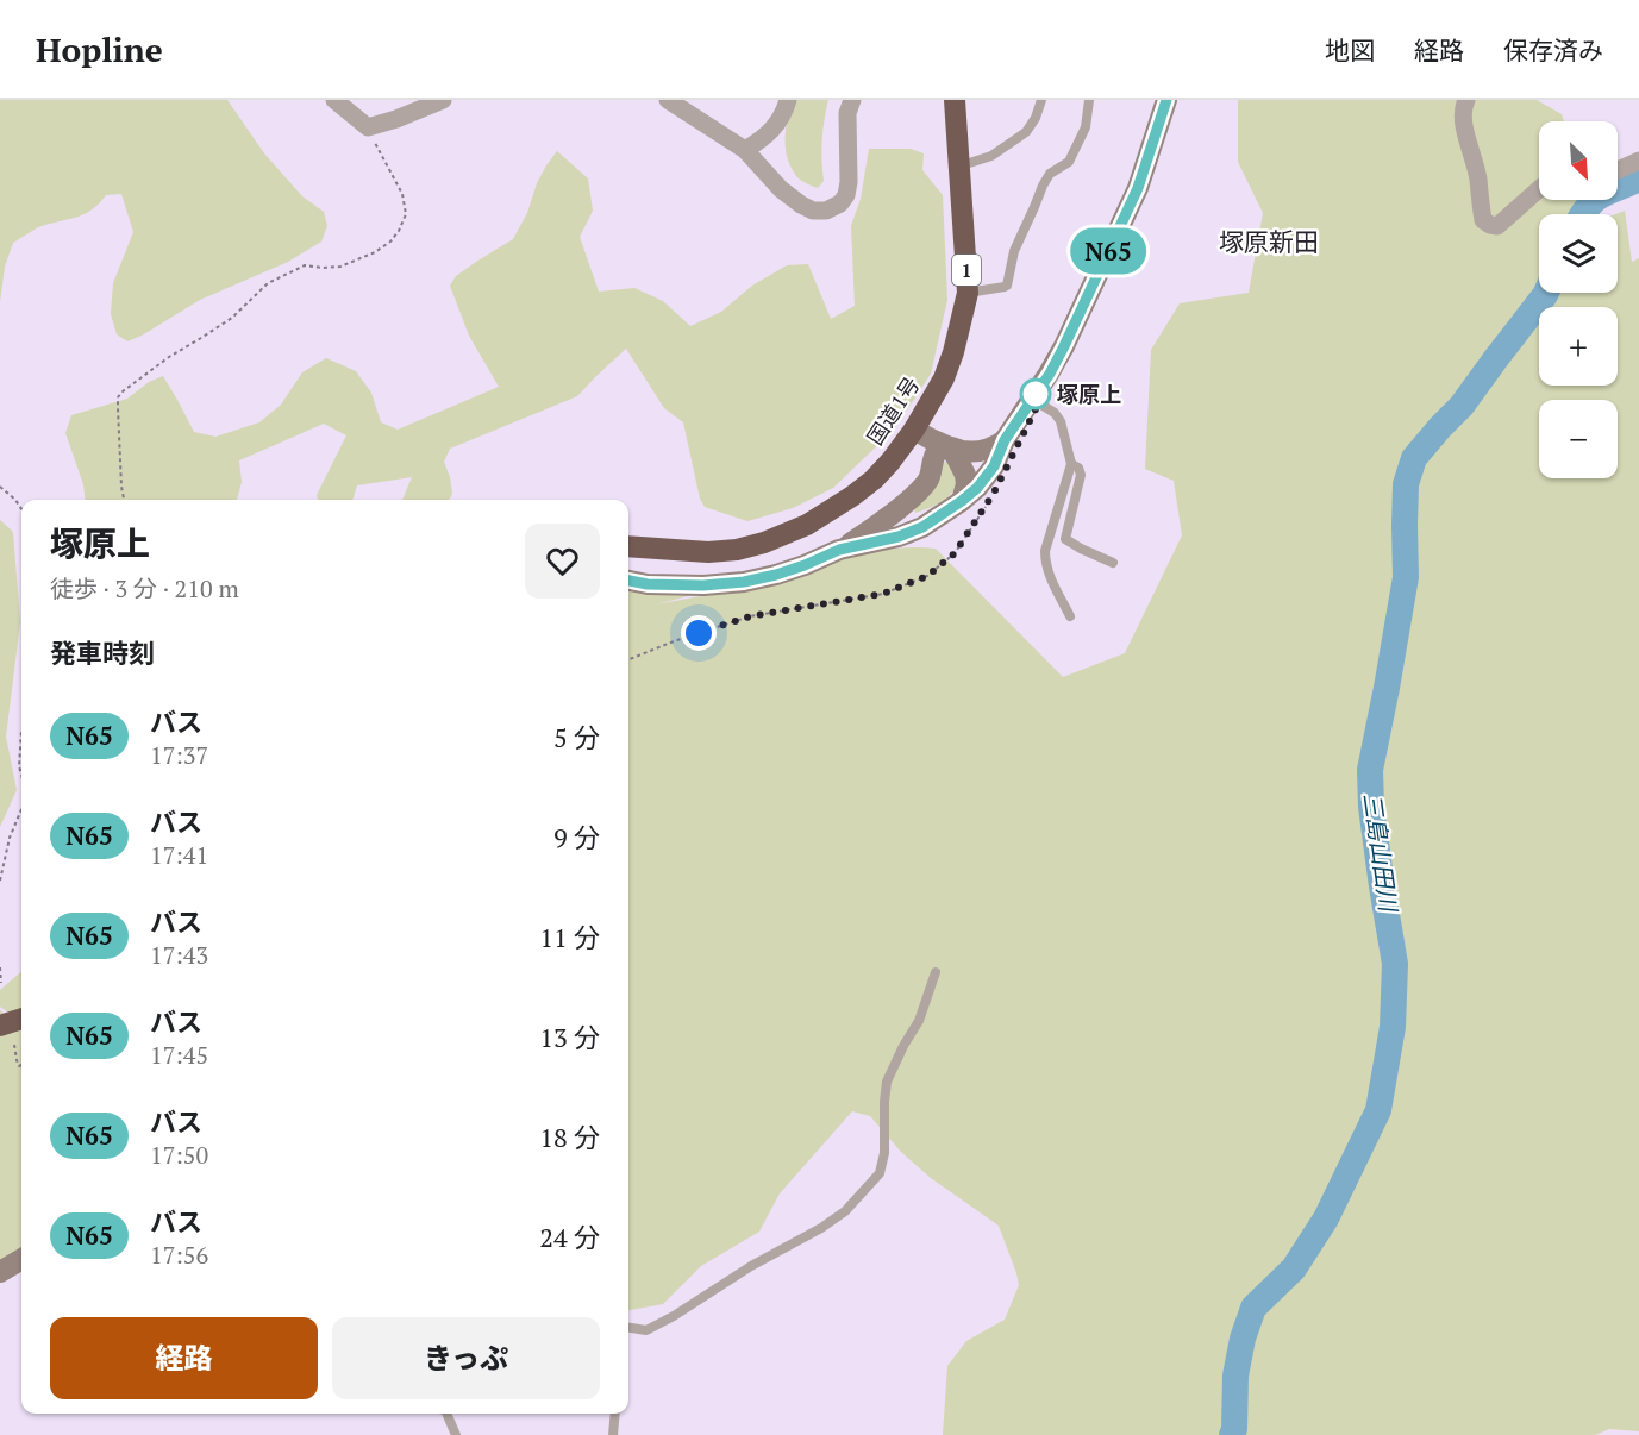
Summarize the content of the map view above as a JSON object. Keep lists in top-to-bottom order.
{
  "streets": {
    "highway": ["1", "国道1号"]
  },
  "districts": ["塚原新田"],
  "water": ["三島山田川"],
  "places": ["塚原上"],
  "lines": ["bus line N65"],
  "north": "bottom right",
  "page": {
    "header": "Hopline",
    "nav": ["地図", "経路", "保存済み"],
    "on_map": "N65",
    "map_buttons": ["+", "−"],
    "heading": [
      ["塚原上", "徒歩 · 3 分 · 210 m"],
      "発車時刻"
    ],
    "list": [
      {
        "mark": "N65",
        "name": "バス",
        "note": "17:37",
        "value": "5 分"
      },
      {
        "mark": "N65",
        "name": "バス",
        "note": "17:41",
        "value": "9 分"
      },
      {
        "mark": "N65",
        "name": "バス",
        "note": "17:43",
        "value": "11 分"
      },
      {
        "mark": "N65",
        "name": "バス",
        "note": "17:45",
        "value": "13 分"
      },
      {
        "mark": "N65",
        "name": "バス",
        "note": "17:50",
        "value": "18 分"
      },
      {
        "mark": "N65",
        "name": "バス",
        "note": "17:56",
        "value": "24 分"
      }
    ],
    "buttons": ["経路", "きっぷ"]
  }
}
